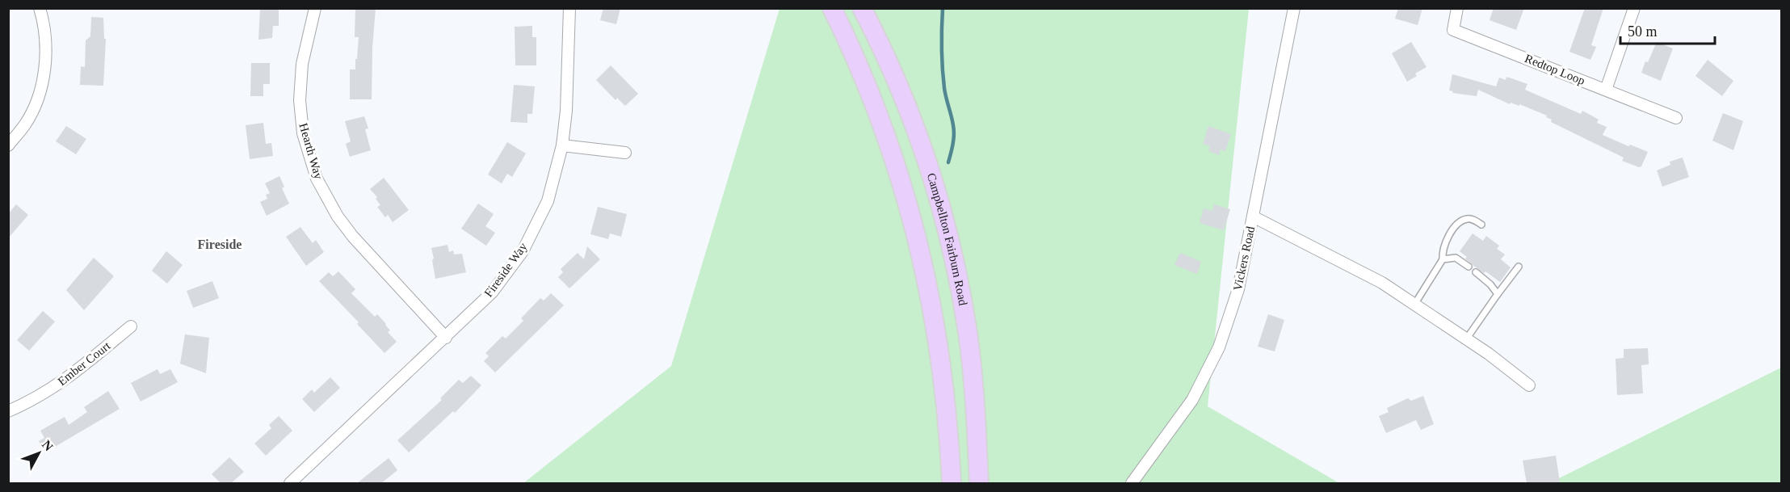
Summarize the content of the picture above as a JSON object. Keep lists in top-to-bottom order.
{
  "streets": {
    "main road": ["Campbellton Fairburn Road"],
    "street": [
      "Redtop Loop",
      "Hearth Way",
      "Vickers Road",
      "Fireside Way",
      "Ember Court"
    ]
  },
  "crossings": [
    ["Hearth Way", "Fireside Way"]
  ],
  "districts": ["Fireside"],
  "scale_bar": "50 m",
  "north": "top right"
}
